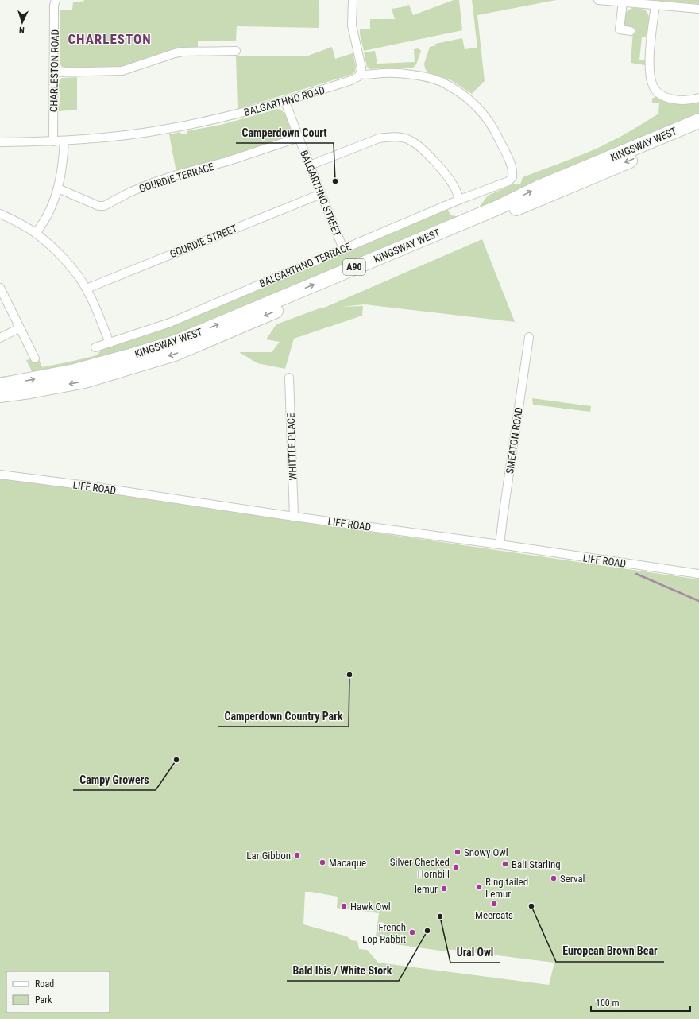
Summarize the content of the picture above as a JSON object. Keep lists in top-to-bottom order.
{
  "streets": {
    "highway": ["KINGSWAY WEST", "A90"],
    "street": [
      "CHARLESTON ROAD",
      "BALGARTHNO ROAD",
      "GOURDIE TERRACE",
      "BALGARTHNO STREET",
      "GOURDIE STREET",
      "BALGARTHNO TERRACE",
      "SMEATON ROAD",
      "WHITTLE PLACE",
      "LIFF ROAD"
    ]
  },
  "crossings": [
    ["CHARLESTON ROAD", "BALGARTHNO ROAD"],
    ["BALGARTHNO ROAD", "BALGARTHNO STREET"],
    ["BALGARTHNO ROAD", "BALGARTHNO TERRACE"],
    ["GOURDIE TERRACE", "BALGARTHNO STREET"],
    ["BALGARTHNO STREET", "GOURDIE STREET"],
    ["BALGARTHNO STREET", "BALGARTHNO TERRACE"],
    ["SMEATON ROAD", "LIFF ROAD"],
    ["WHITTLE PLACE", "LIFF ROAD"]
  ],
  "districts": ["CHARLESTON"],
  "places": [
    "Camperdown Court",
    "Camperdown Country Park",
    "Campy Growers",
    "Snowy Owl",
    "Lar Gibbon",
    "Macaque",
    "Bali Starling",
    "Silver Checked Hornbill",
    "Serval",
    "Ring tailed Lemur",
    "lemur",
    "Meercats",
    "Hawk Owl",
    "European Brown Bear",
    "Ural Owl",
    "Bald Ibis / White Stork",
    "French Lop Rabbit"
  ],
  "legend": ["Road", "Park"],
  "scale_bar": "100 m",
  "north": "bottom"
}
